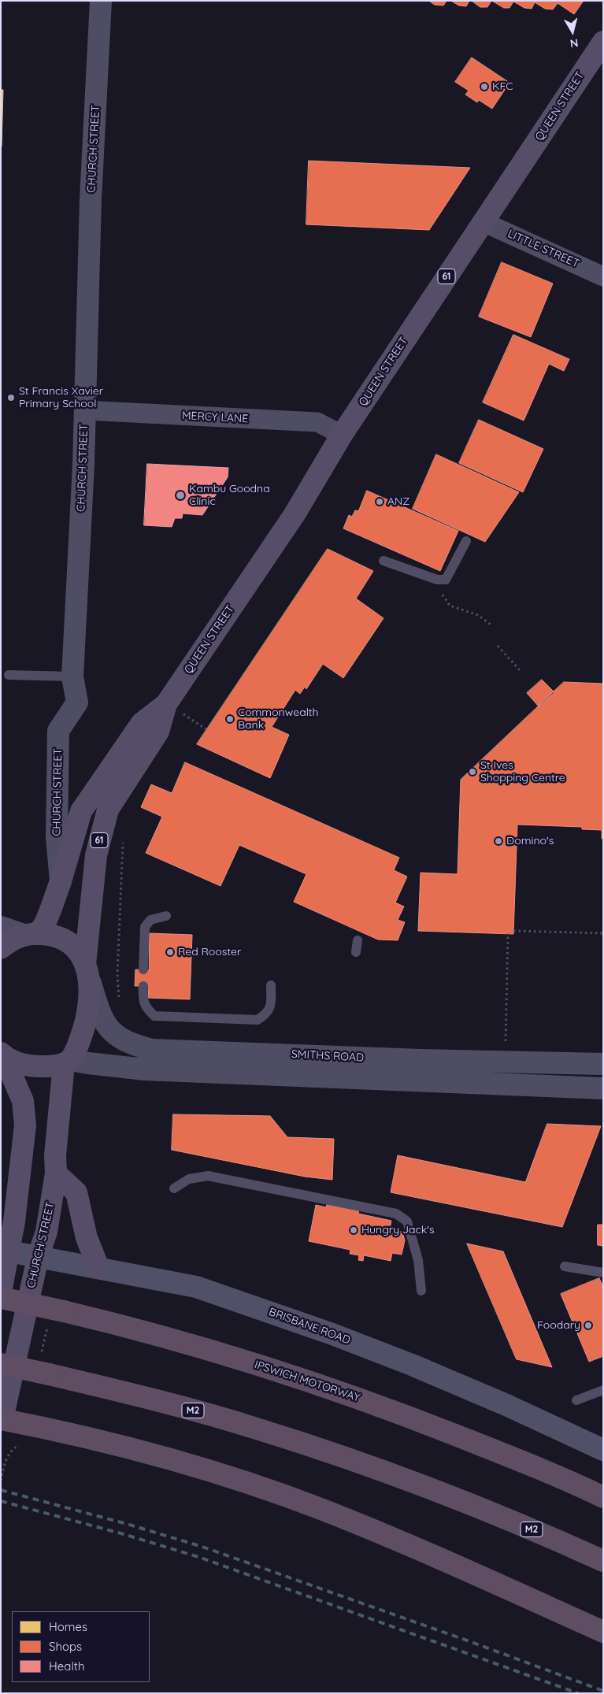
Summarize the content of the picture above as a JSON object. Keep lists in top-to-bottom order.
{
  "streets": {
    "highway": ["IPSWICH MOTORWAY", "M2"],
    "main road": [
      "QUEEN STREET",
      "CHURCH STREET",
      "61",
      "BRISBANE ROAD"
    ],
    "street": ["LITTLE STREET", "MERCY LANE", "SMITHS ROAD"]
  },
  "crossings": [
    ["QUEEN STREET", "CHURCH STREET"],
    ["QUEEN STREET", "LITTLE STREET"],
    ["QUEEN STREET", "61"],
    ["QUEEN STREET", "MERCY LANE"],
    ["QUEEN STREET", "SMITHS ROAD"],
    ["CHURCH STREET", "61"],
    ["CHURCH STREET", "MERCY LANE"],
    ["CHURCH STREET", "SMITHS ROAD"],
    ["CHURCH STREET", "BRISBANE ROAD"],
    ["61", "SMITHS ROAD"]
  ],
  "places": [
    "KFC",
    "St Francis Xavier Primary School",
    "Kambu Goodna Clinic",
    "ANZ",
    "Commonwealth Bank",
    "St Ives Shopping Centre",
    "Domino's",
    "Red Rooster",
    "Hungry Jack's",
    "Foodary"
  ],
  "legend": ["Homes", "Shops", "Health"],
  "north": "bottom"
}
